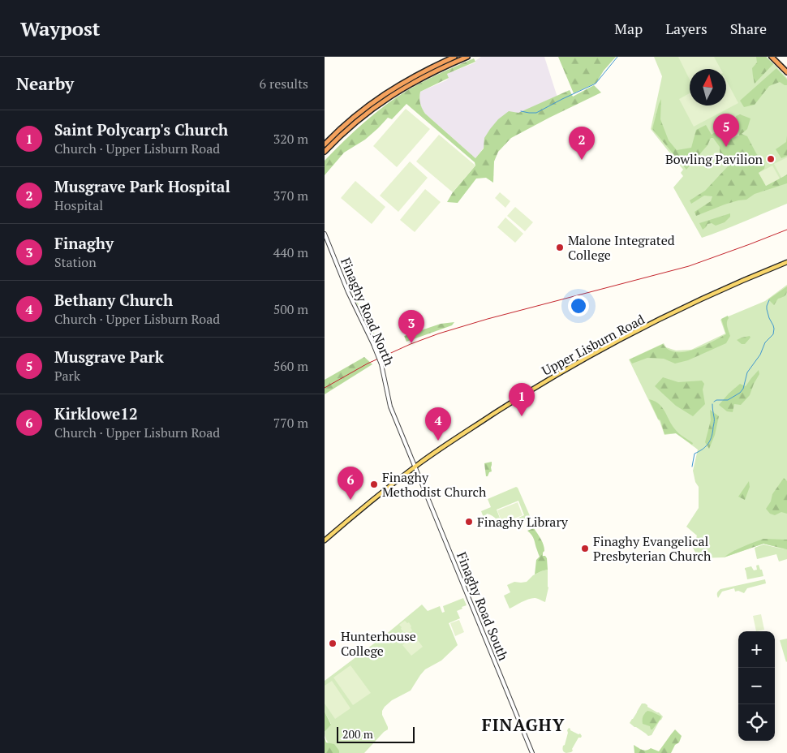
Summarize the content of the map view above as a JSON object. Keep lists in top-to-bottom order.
{
  "streets": {
    "main road": ["Upper Lisburn Road"],
    "street": ["Finaghy Road North", "Finaghy Road South"]
  },
  "crossings": [
    ["Finaghy Road North", "Upper Lisburn Road"],
    ["Finaghy Road North", "Finaghy Road South"],
    ["Upper Lisburn Road", "Finaghy Road South"]
  ],
  "districts": ["FINAGHY"],
  "places": [
    "Bowling Pavilion",
    "Malone Integrated College",
    "Finaghy Methodist Church",
    "Finaghy Library",
    "Finaghy Evangelical Presbyterian Church",
    "Hunterhouse College"
  ],
  "scale_bar": "200 m",
  "north": "top",
  "page": {
    "header": "Waypost",
    "nav": ["Map", "Layers", "Share"],
    "heading": ["Nearby", "6 results"],
    "list": [
      {
        "mark": "1",
        "name": "Saint Polycarp's Church",
        "note": "Church · Upper Lisburn Road",
        "value": "320 m"
      },
      {
        "mark": "2",
        "name": "Musgrave Park Hospital",
        "note": "Hospital",
        "value": "370 m"
      },
      {
        "mark": "3",
        "name": "Finaghy",
        "note": "Station",
        "value": "440 m"
      },
      {
        "mark": "4",
        "name": "Bethany Church",
        "note": "Church · Upper Lisburn Road",
        "value": "500 m"
      },
      {
        "mark": "5",
        "name": "Musgrave Park",
        "note": "Park",
        "value": "560 m"
      },
      {
        "mark": "6",
        "name": "Kirklowe12",
        "note": "Church · Upper Lisburn Road",
        "value": "770 m"
      }
    ],
    "pins": [
      "5",
      "2",
      "3",
      "1",
      "4",
      "6"
    ],
    "map_buttons": ["+", "−"],
    "scale": "200 m"
  }
}
